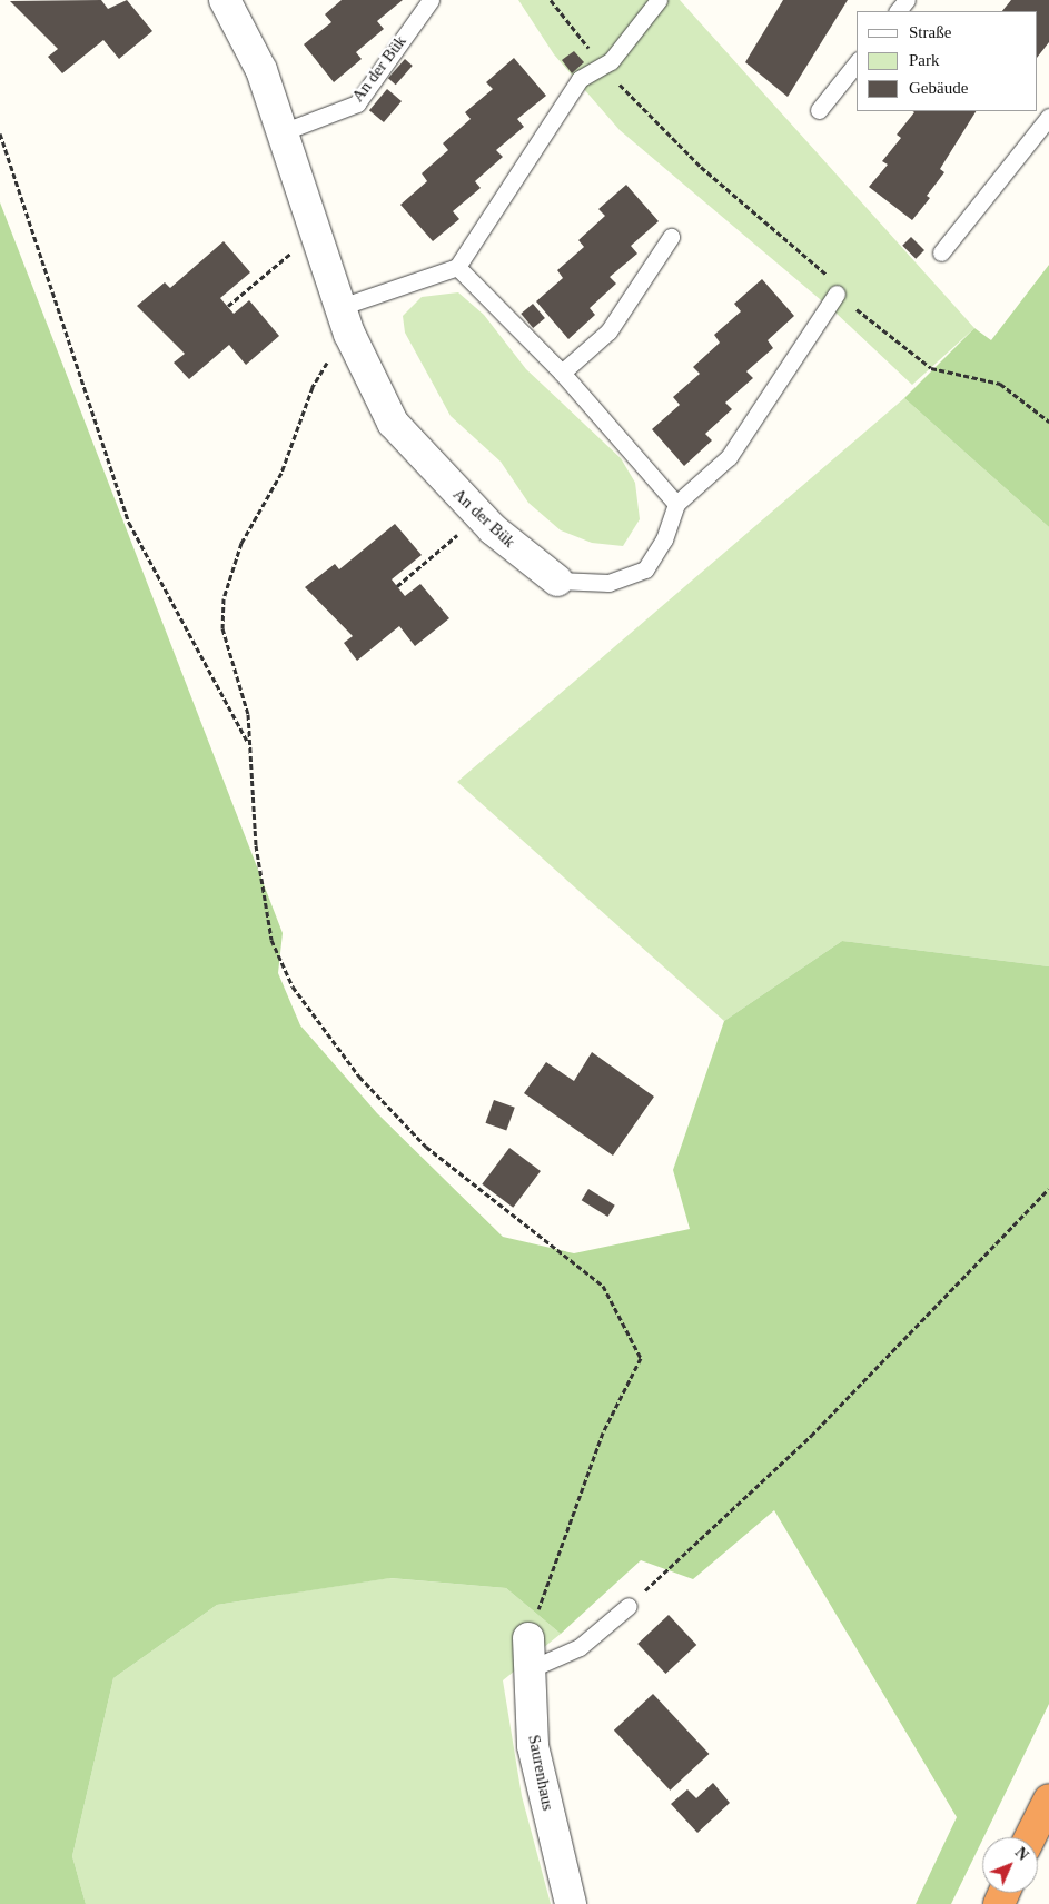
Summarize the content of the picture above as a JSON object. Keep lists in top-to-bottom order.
{
  "streets": {
    "street": ["An der Bük", "Saurenhaus"]
  },
  "legend": ["Straße", "Park", "Gebäude"],
  "north": "top right"
}
